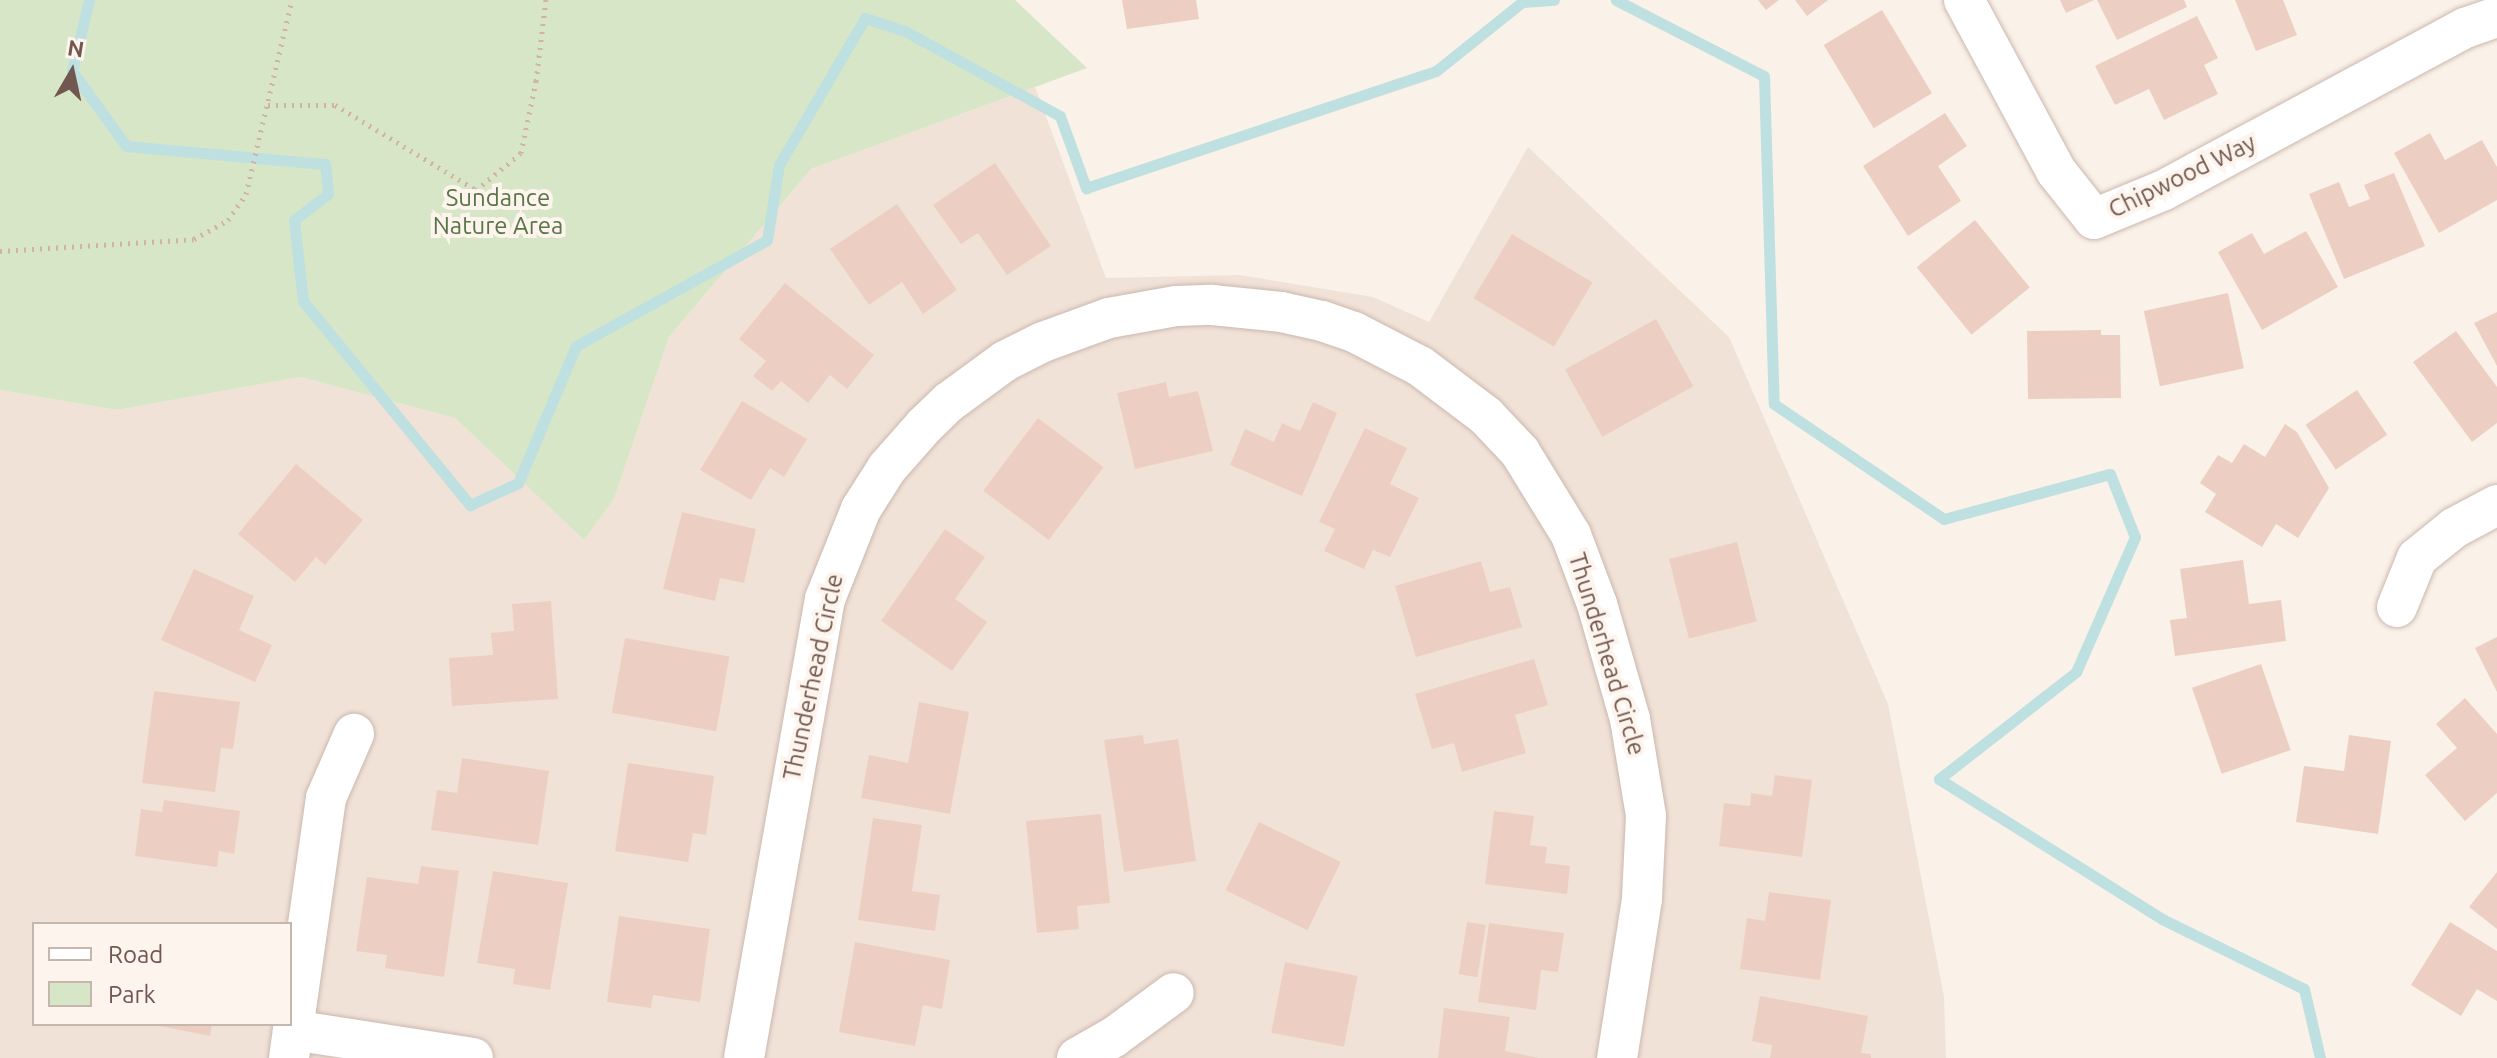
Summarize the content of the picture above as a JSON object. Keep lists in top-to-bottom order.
{
  "streets": {
    "street": ["Chipwood Way", "Thunderhead Circle"]
  },
  "parks": ["Sundance Nature Area"],
  "legend": ["Road", "Park"],
  "north": "top"
}
